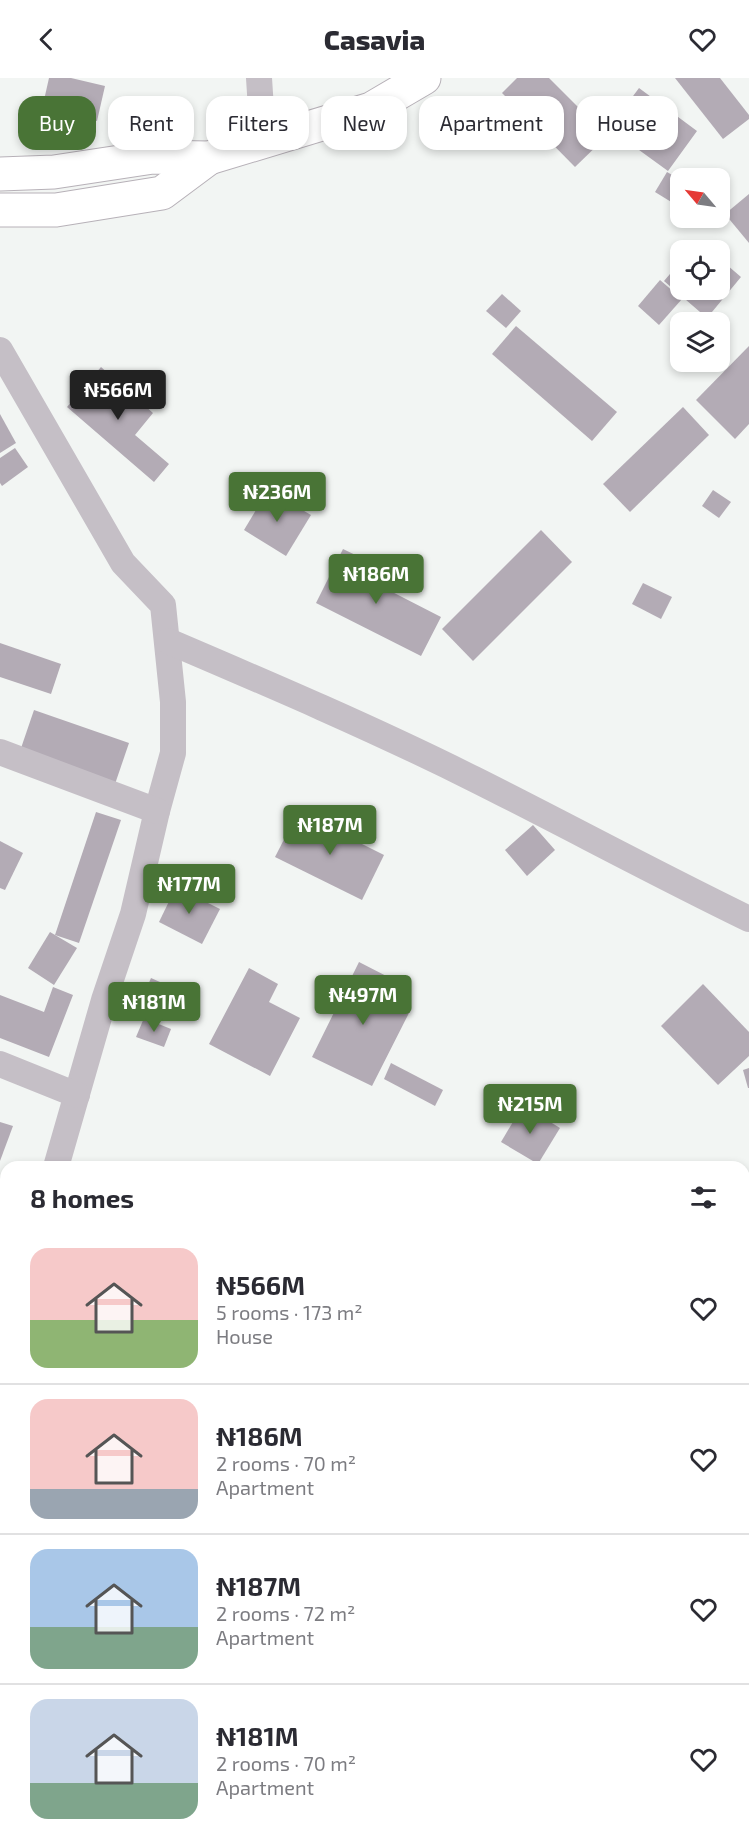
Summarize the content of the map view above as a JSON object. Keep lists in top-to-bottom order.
{
  "north": "top left",
  "page": {
    "header": "Casavia",
    "chip": [
      "Buy",
      "Rent",
      "Filters",
      "New",
      "Apartment",
      "House"
    ],
    "price": [
      "₦566M",
      "₦236M",
      "₦186M",
      "₦187M",
      "₦177M",
      "₦497M",
      "₦181M",
      "₦215M"
    ],
    "heading": "8 homes",
    "list": [
      {
        "name": "₦566M",
        "note": "5 rooms · 173 m² · House"
      },
      {
        "name": "₦186M",
        "note": "2 rooms · 70 m² · Apartment"
      },
      {
        "name": "₦187M",
        "note": "2 rooms · 72 m² · Apartment"
      },
      {
        "name": "₦181M",
        "note": "2 rooms · 70 m² · Apartment"
      }
    ]
  }
}
